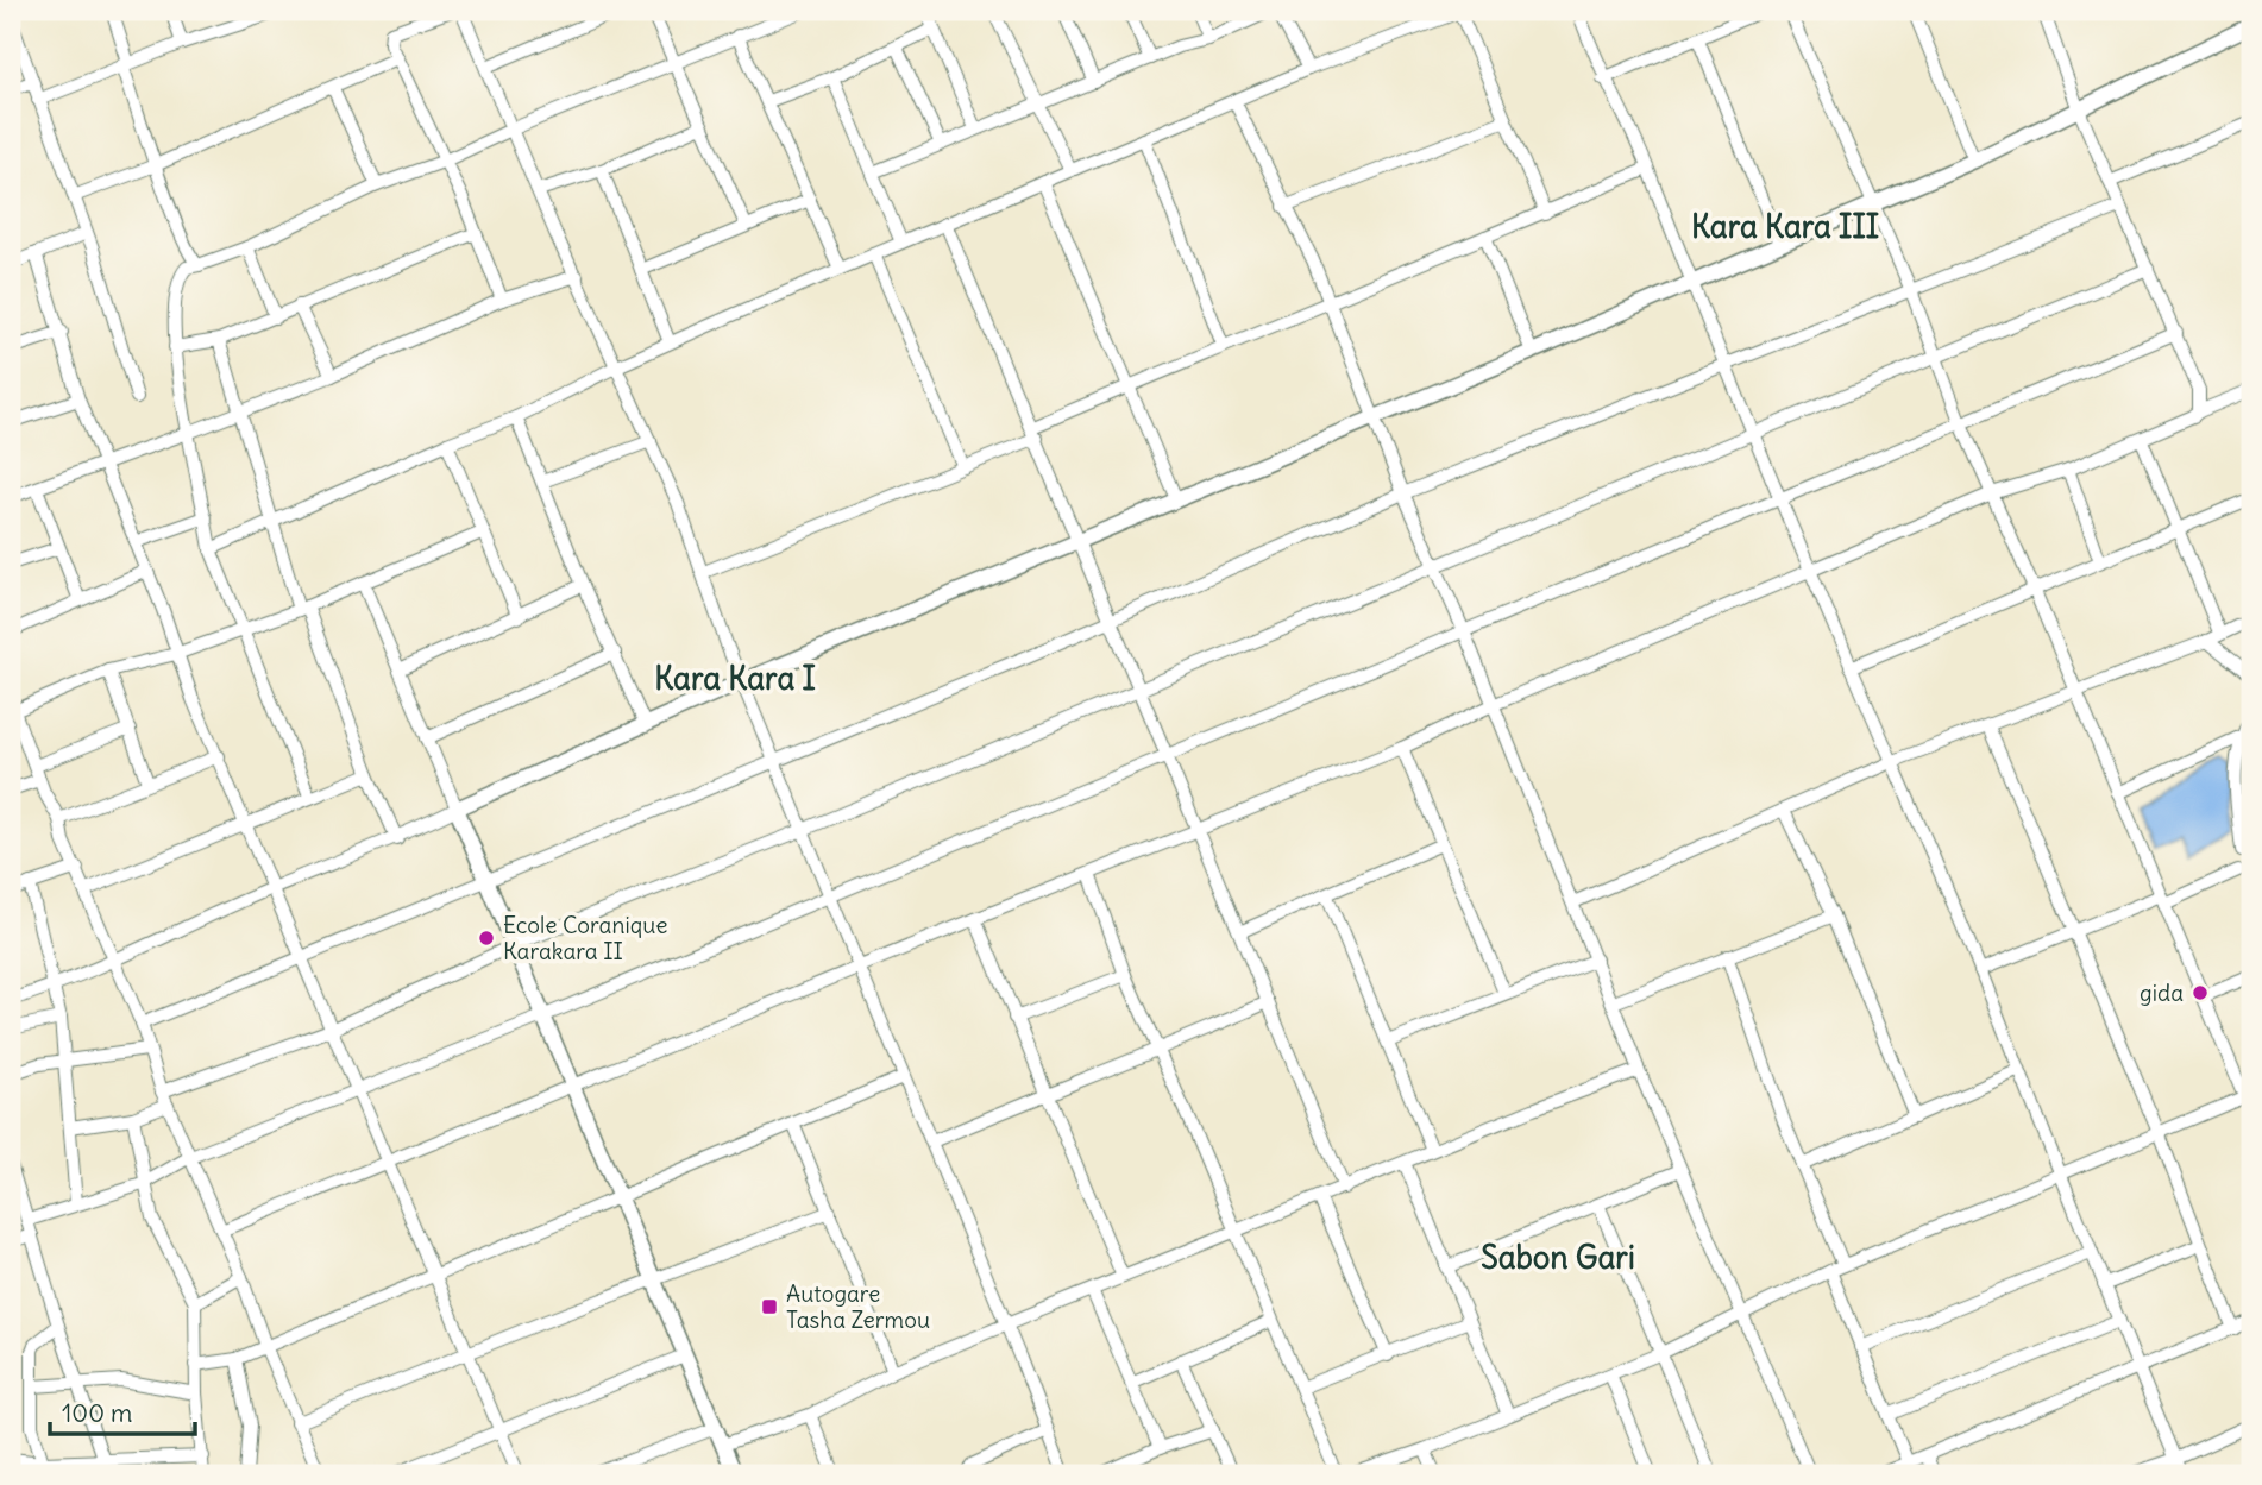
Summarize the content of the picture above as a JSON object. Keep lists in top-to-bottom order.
{
  "districts": ["Kara Kara III", "Kara Kara I", "Sabon Gari"],
  "places": {
    "other": ["Ecole Coranique Karakara II", "gida"],
    "transit": ["Autogare Tasha Zermou"]
  },
  "scale_bar": "100 m"
}
